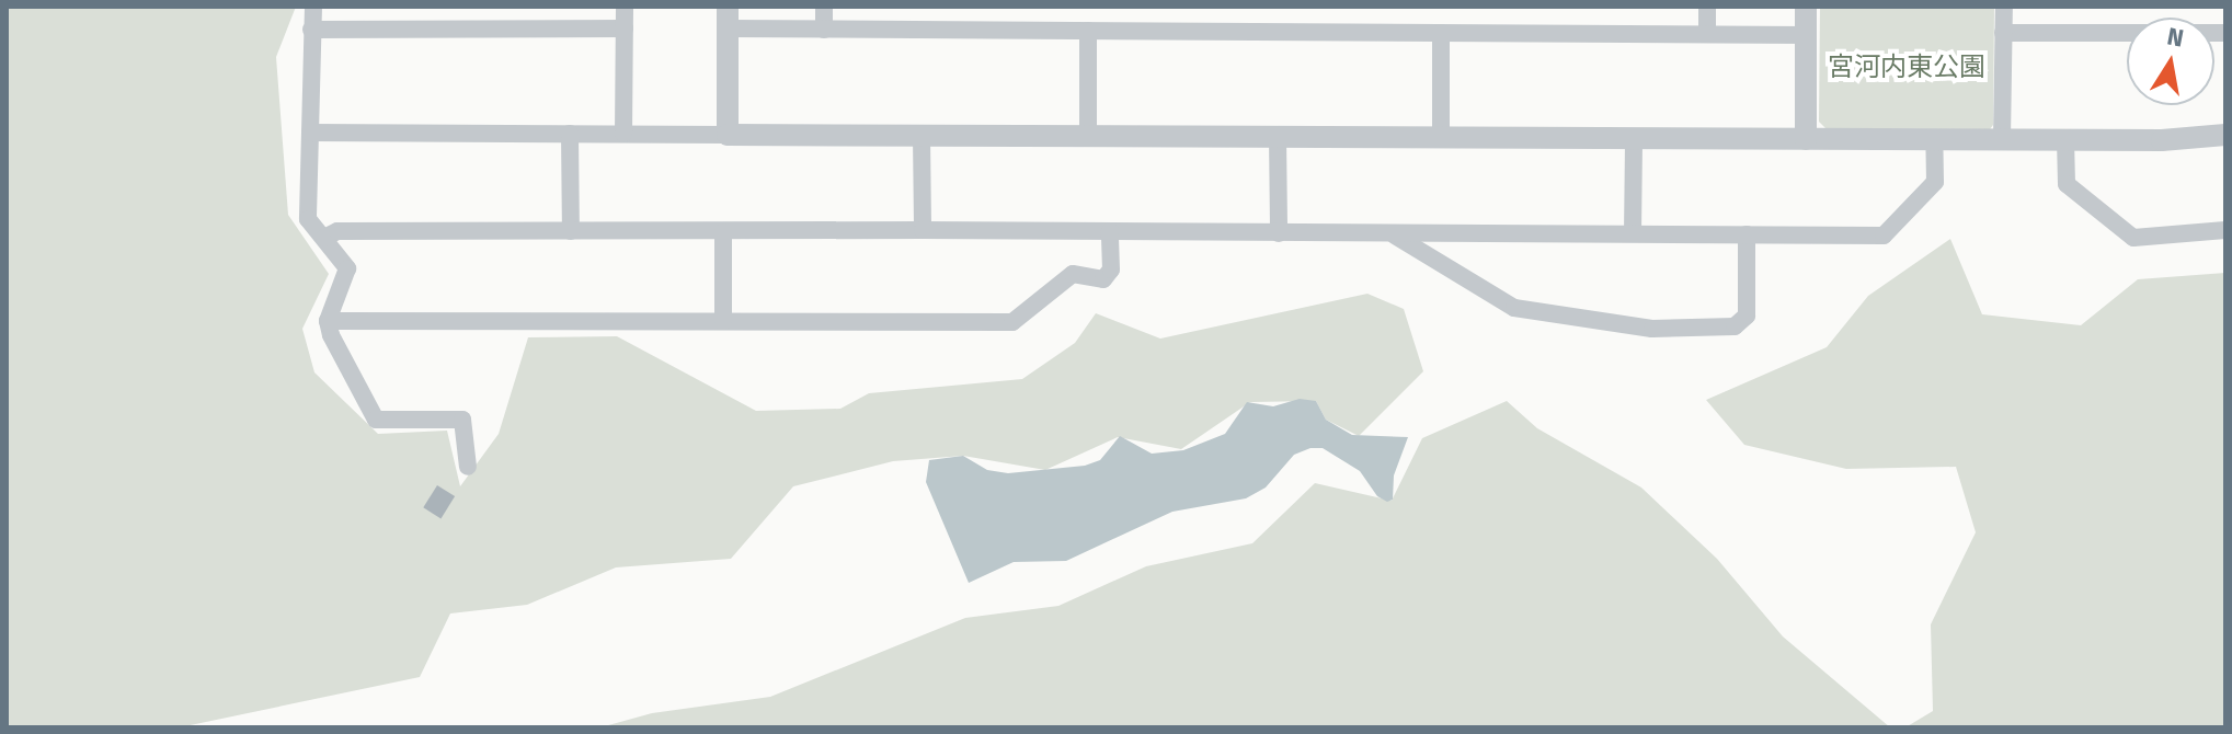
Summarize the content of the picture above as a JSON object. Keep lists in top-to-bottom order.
{
  "parks": ["宮河内東公園"],
  "north": "top"
}
